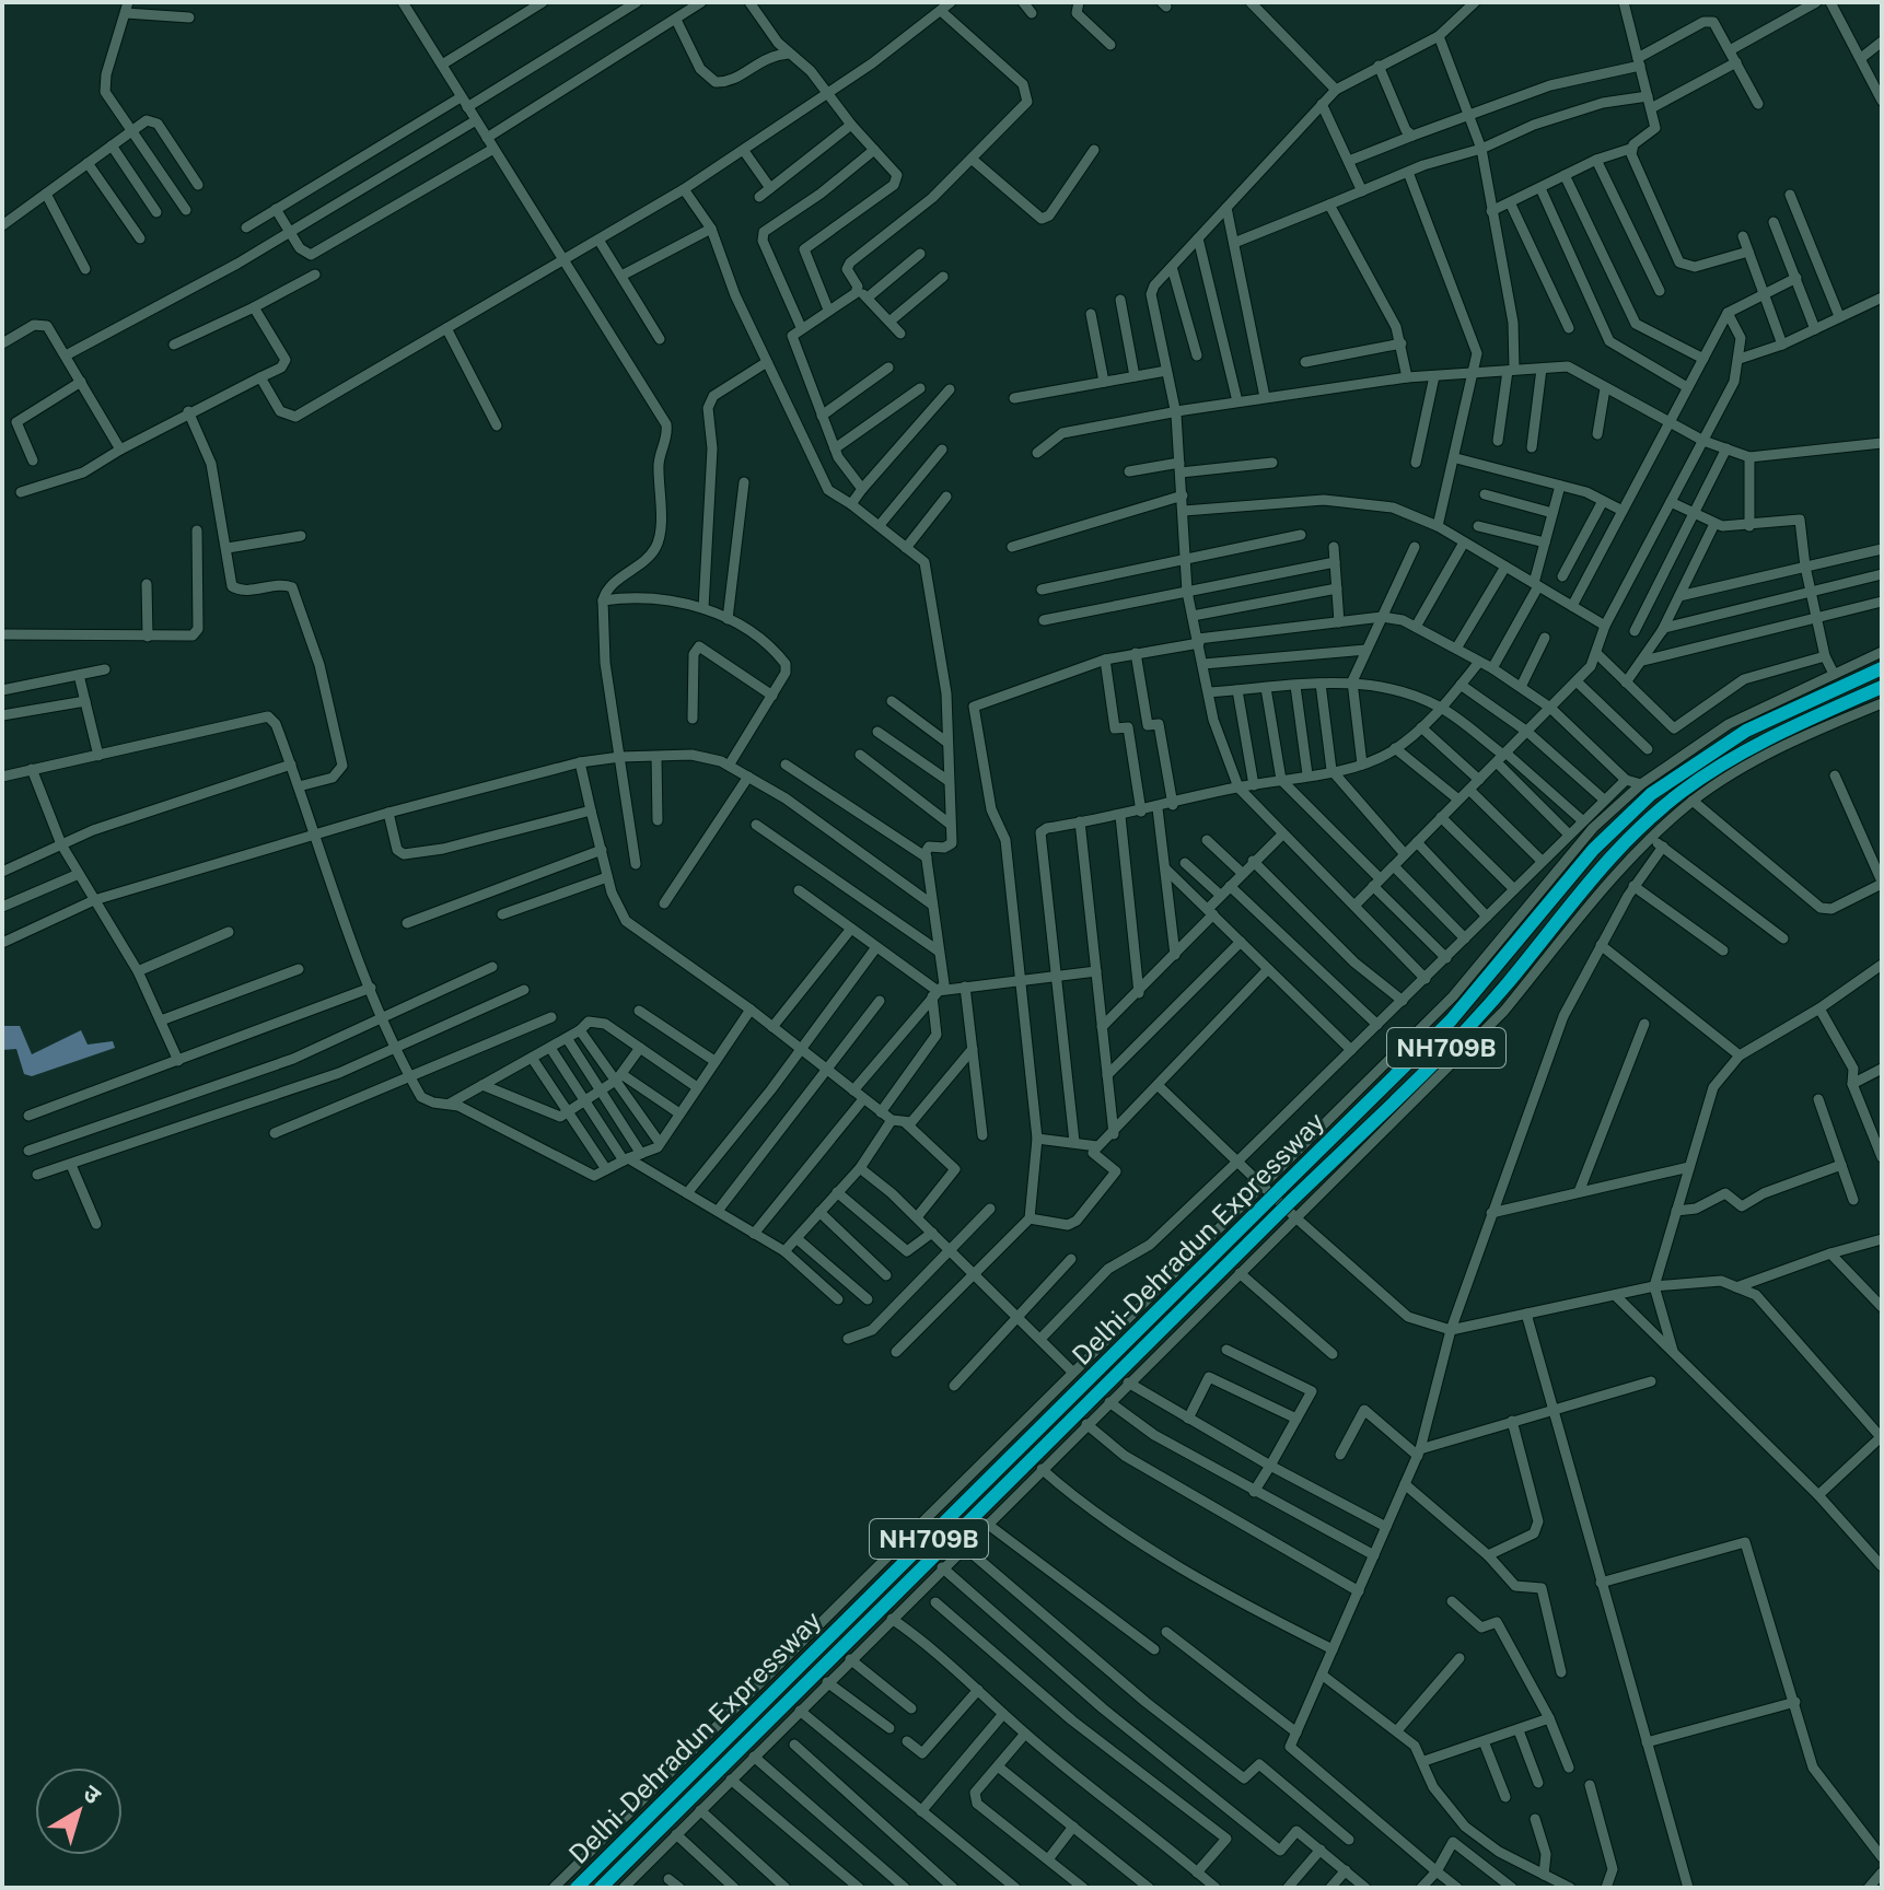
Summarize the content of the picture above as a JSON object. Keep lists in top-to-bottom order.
{
  "streets": {
    "highway": ["NH709B", "Delhi-Dehradun Expressway"]
  },
  "north": "top right"
}
